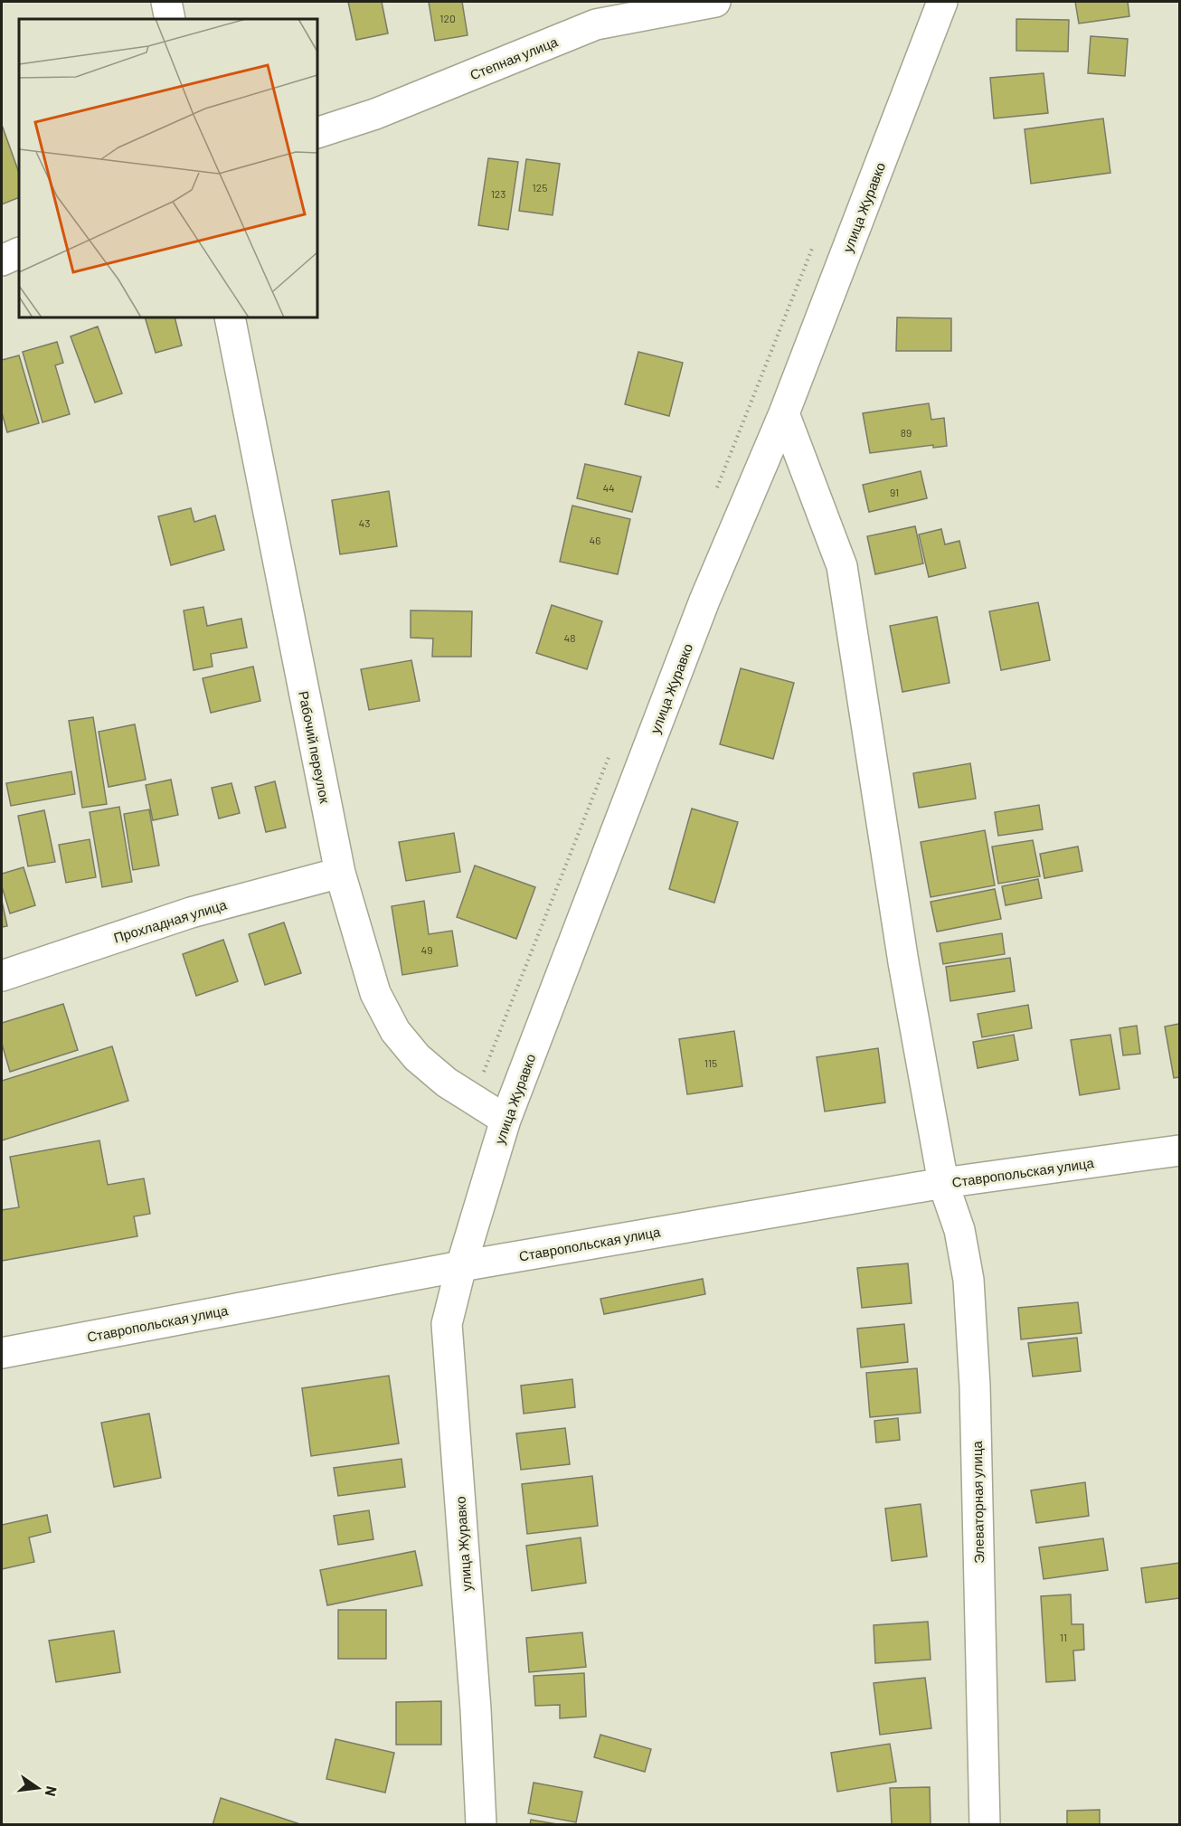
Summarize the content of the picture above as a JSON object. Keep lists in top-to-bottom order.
{
  "streets": {
    "street": [
      "Степная улица",
      "улица Журавко",
      "Рабочий переулок",
      "Прохладная улица",
      "Ставропольская улица",
      "Элеваторная улица"
    ]
  },
  "crossings": [
    ["улица Журавко", "Рабочий переулок"],
    ["улица Журавко", "Ставропольская улица"],
    ["Рабочий переулок", "Прохладная улица"],
    ["Ставропольская улица", "Элеваторная улица"]
  ],
  "house_numbers": [
    "120",
    "125",
    "123",
    "89",
    "44",
    "91",
    "43",
    "46",
    "48",
    "49",
    "115",
    "11"
  ],
  "north": "right"
}
